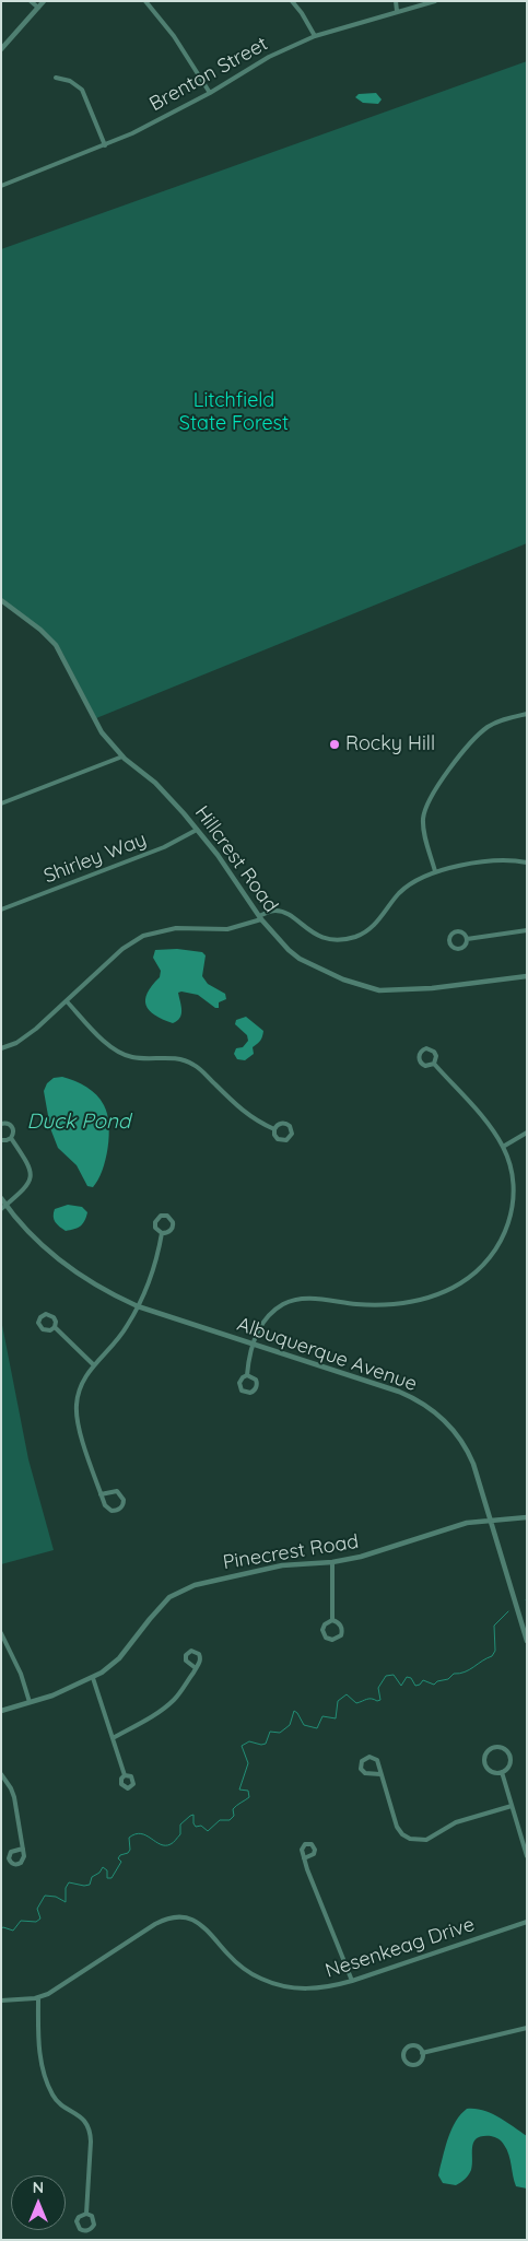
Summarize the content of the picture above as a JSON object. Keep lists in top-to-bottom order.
{
  "streets": {
    "street": [
      "Brenton Street",
      "Shirley Way",
      "Hillcrest Road",
      "Albuquerque Avenue",
      "Pinecrest Road",
      "Nesenkeag Drive"
    ]
  },
  "crossings": [
    ["Shirley Way", "Hillcrest Road"],
    ["Albuquerque Avenue", "Pinecrest Road"]
  ],
  "water": ["Duck Pond"],
  "parks": ["Litchfield State Forest"],
  "places": ["Rocky Hill"],
  "north": "top"
}
